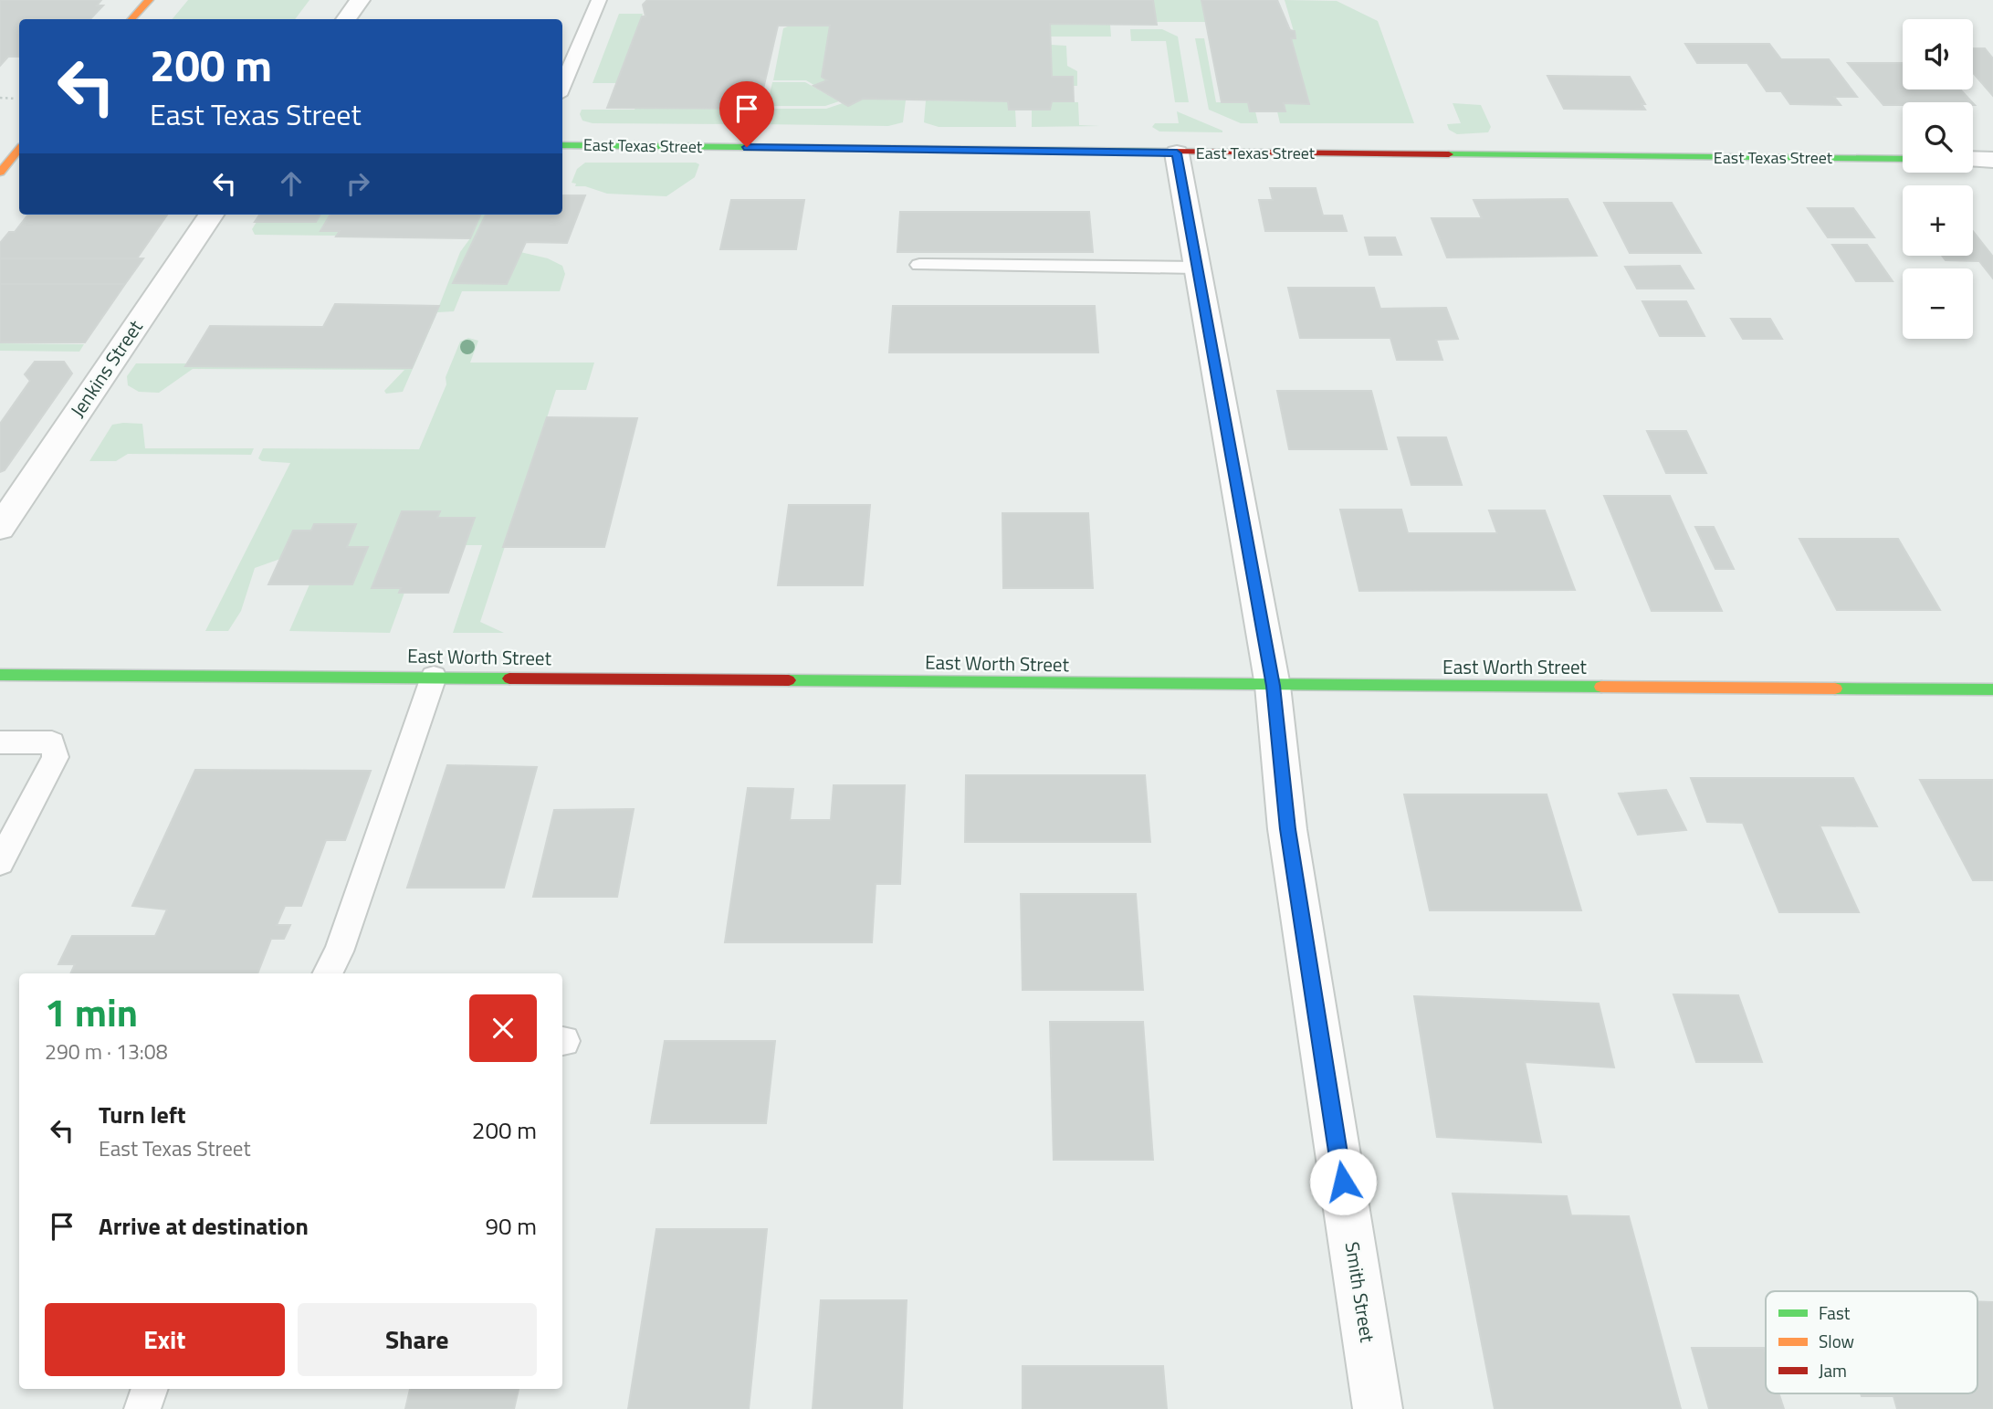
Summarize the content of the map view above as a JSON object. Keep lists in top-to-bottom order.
{
  "streets": {
    "street": [
      "East Texas Street",
      "Jenkins Street",
      "East Worth Street",
      "Smith Street"
    ]
  },
  "crossings": [
    ["East Texas Street", "Smith Street"],
    ["East Worth Street", "Smith Street"]
  ],
  "legend": ["Fast", "Slow", "Jam"],
  "page": {
    "map_buttons": ["+", "−"],
    "turn": ["200 m", "East Texas Street"],
    "heading": ["1 min", "290 m · 13:08"],
    "list": [
      {
        "name": "Turn left",
        "note": "East Texas Street",
        "value": "200 m"
      },
      {
        "name": "Arrive at destination",
        "value": "90 m"
      }
    ],
    "buttons": ["Exit", "Share"]
  }
}
